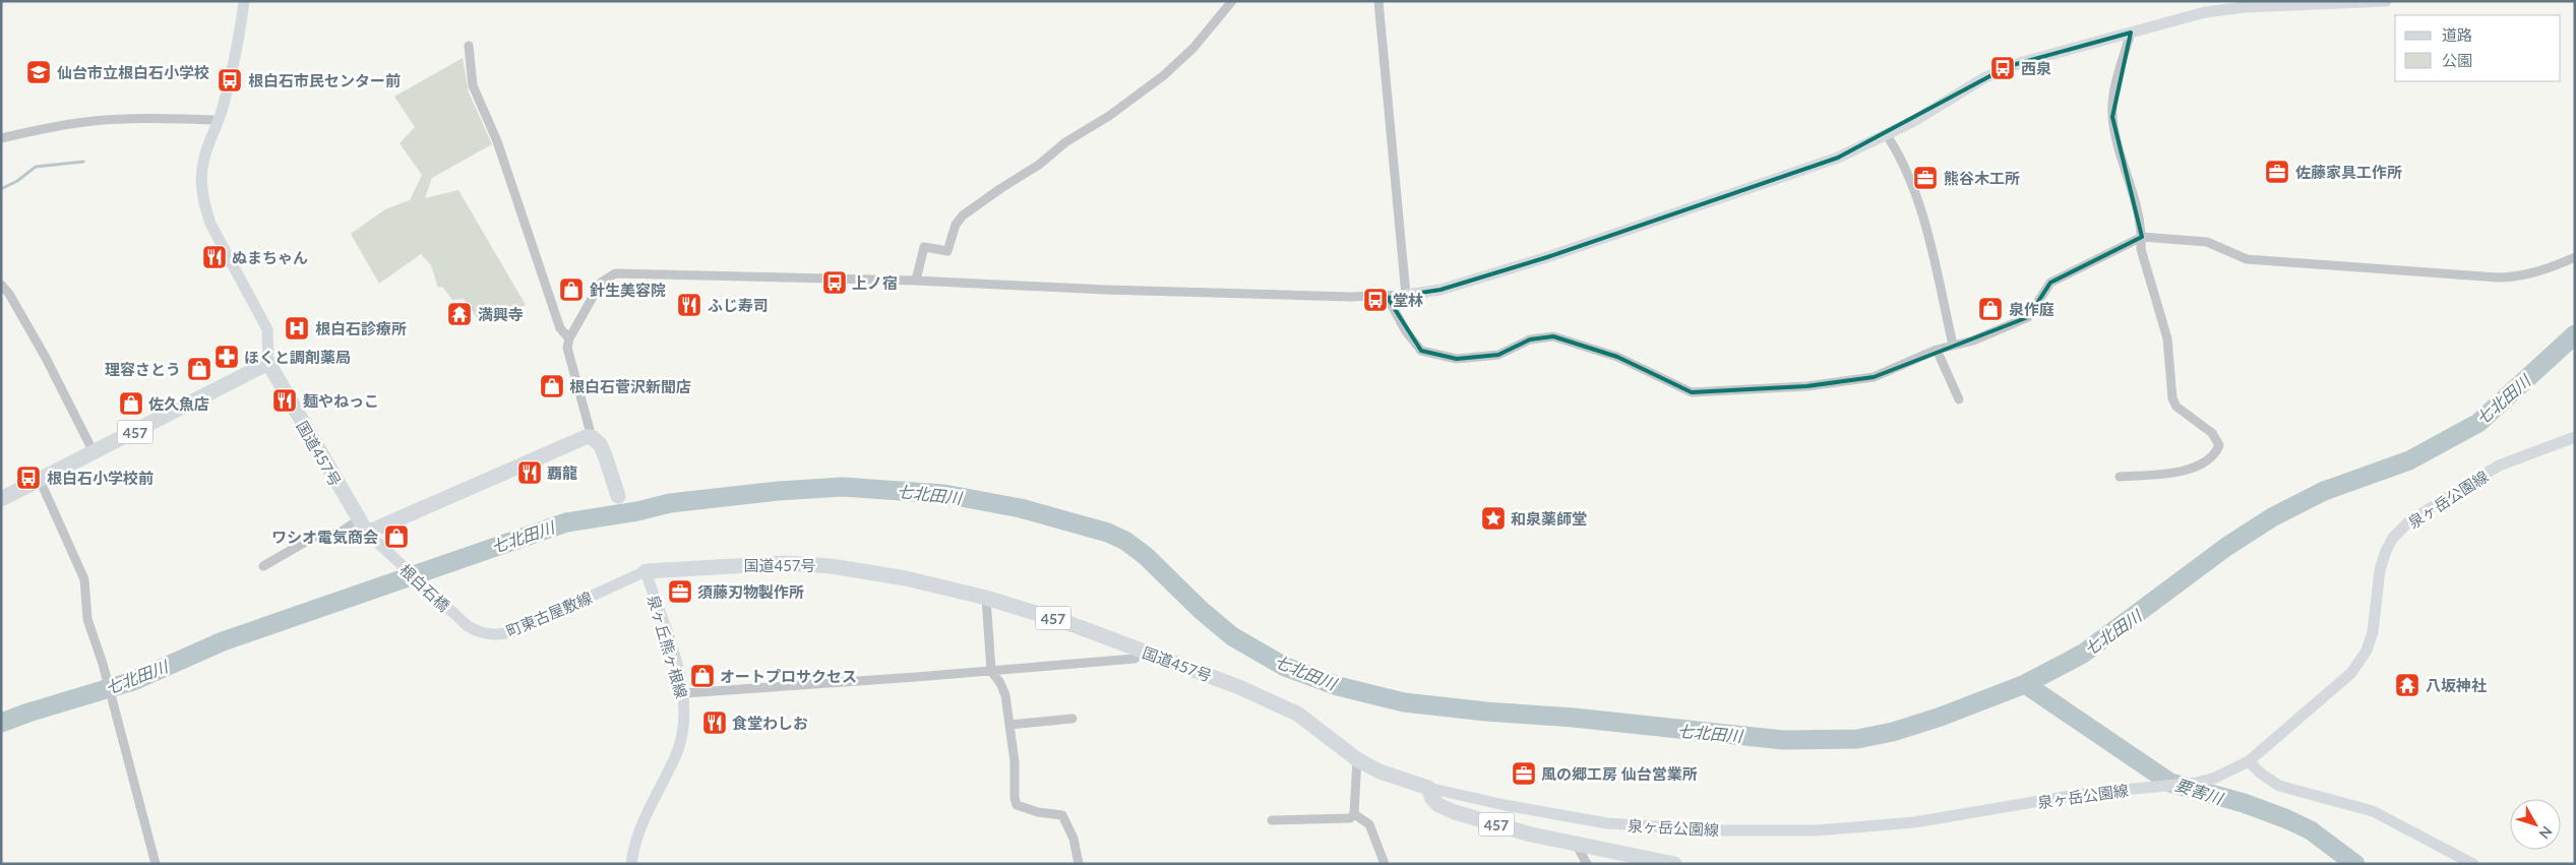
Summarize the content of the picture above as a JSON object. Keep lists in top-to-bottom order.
{
  "streets": {
    "highway": ["457", "国道457号"],
    "street": [
      "泉ヶ岳公園線",
      "根白石橋",
      "町東古屋敷線",
      "泉ヶ丘熊ヶ根線"
    ]
  },
  "crossings": [
    ["457", "国道457号"],
    ["457", "泉ヶ岳公園線"],
    ["国道457号", "泉ヶ岳公園線"],
    ["国道457号", "根白石橋"],
    ["国道457号", "町東古屋敷線"],
    ["国道457号", "泉ヶ丘熊ヶ根線"],
    ["根白石橋", "町東古屋敷線"],
    ["町東古屋敷線", "泉ヶ丘熊ヶ根線"]
  ],
  "water": ["七北田川", "要害川"],
  "places": {
    "bus stop": [
      "西泉",
      "根白石市民センター前",
      "上ノ宿",
      "堂林",
      "根白石小学校前"
    ],
    "school or university": ["仙台市立根白石小学校"],
    "office": [
      "佐藤家具工作所",
      "熊谷木工所",
      "須藤刃物製作所",
      "風の郷工房 仙台営業所"
    ],
    "restaurant": [
      "ぬまちゃん",
      "ふじ寿司",
      "麺やねっこ",
      "覇龍",
      "食堂わしお"
    ],
    "shop": [
      "針生美容院",
      "泉作庭",
      "理容さとう",
      "根白石菅沢新聞店",
      "佐久魚店",
      "ワシオ電気商会",
      "オートプロサクセス"
    ],
    "temple": ["満興寺", "八坂神社"],
    "hospital": ["根白石診療所"],
    "pharmacy": ["ほくと調剤薬局"],
    "place": ["和泉薬師堂"]
  },
  "legend": ["道路", "公園"],
  "north": "bottom right"
}
